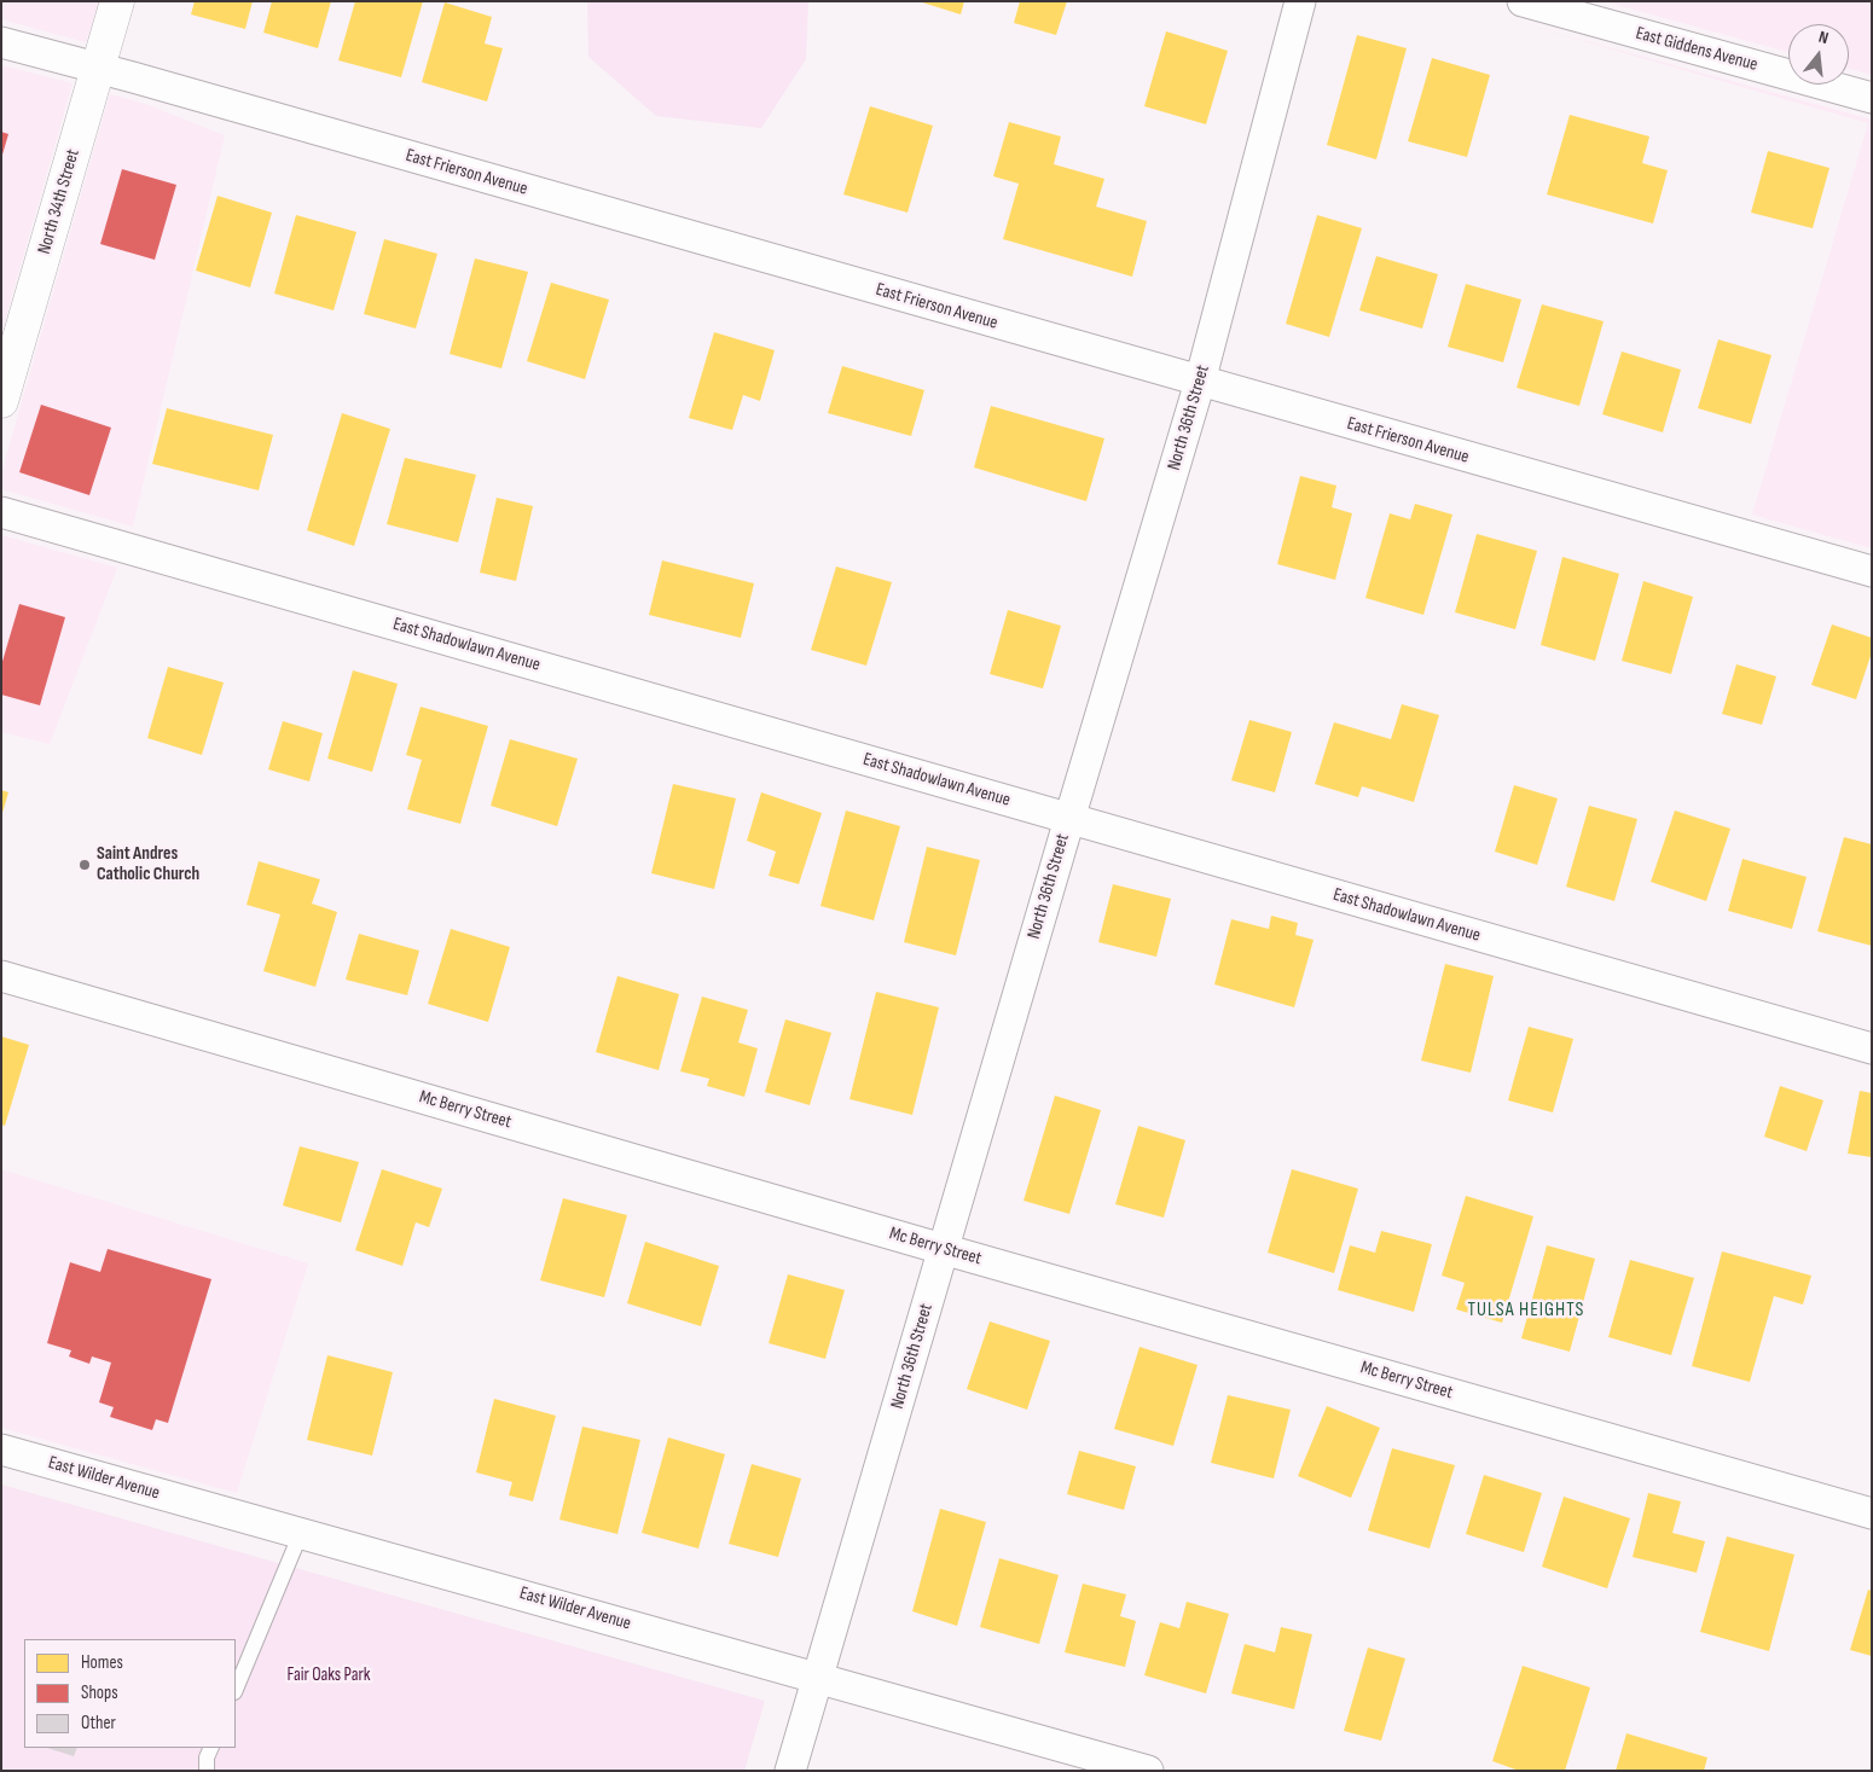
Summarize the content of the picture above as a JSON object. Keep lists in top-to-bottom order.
{
  "streets": {
    "street": [
      "East Giddens Avenue",
      "East Frierson Avenue",
      "North 34th Street",
      "North 36th Street",
      "East Shadowlawn Avenue",
      "Mc Berry Street",
      "East Wilder Avenue"
    ]
  },
  "crossings": [
    ["East Frierson Avenue", "North 34th Street"],
    ["East Frierson Avenue", "North 36th Street"],
    ["North 36th Street", "East Shadowlawn Avenue"],
    ["North 36th Street", "Mc Berry Street"],
    ["North 36th Street", "East Wilder Avenue"]
  ],
  "districts": ["TULSA HEIGHTS"],
  "parks": ["Fair Oaks Park"],
  "places": ["Saint Andres Catholic Church"],
  "legend": ["Homes", "Shops", "Other"],
  "north": "top"
}
